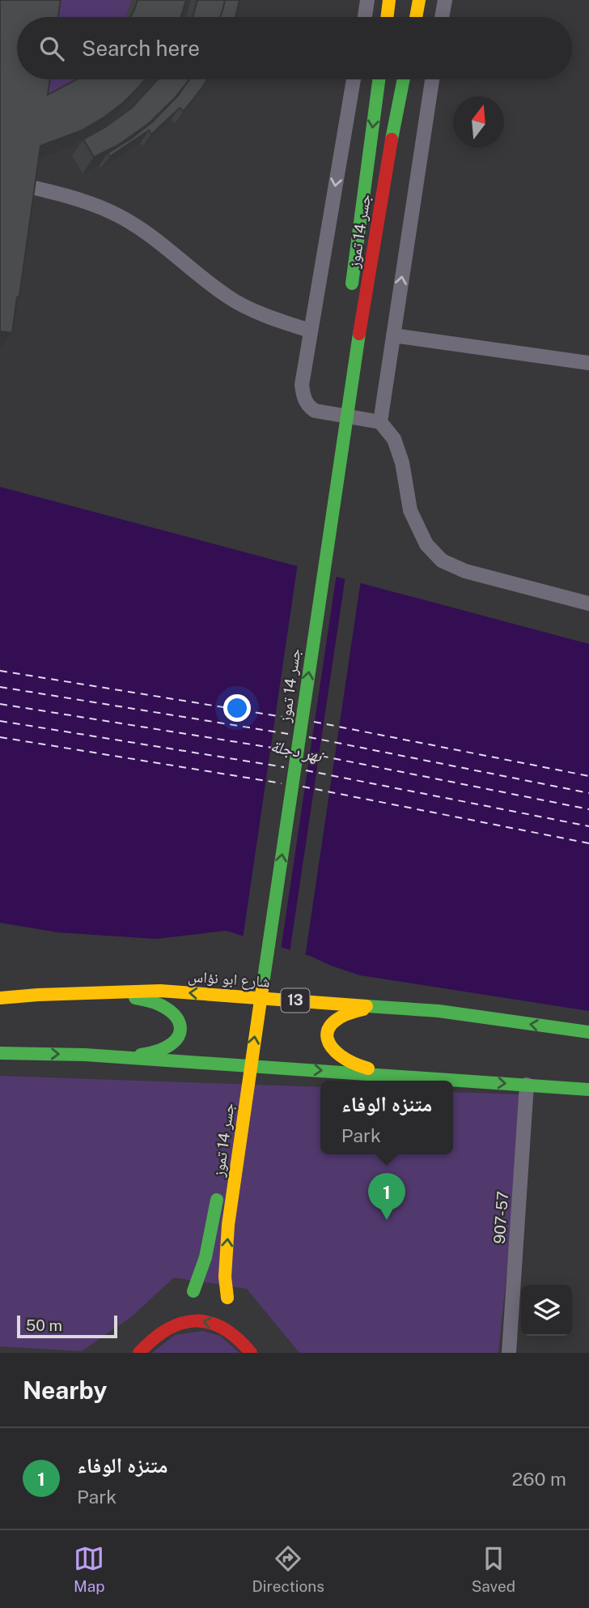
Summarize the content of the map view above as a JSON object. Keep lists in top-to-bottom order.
{
  "streets": {
    "main road": ["جسر 14 تموز", "شارع ابو نؤاس", "13"],
    "street": ["907-57"]
  },
  "water": ["نهر دجلة"],
  "scale_bar": "50 m",
  "north": "top",
  "page": {
    "search": "Search here",
    "popup": ["متنزه الوفاء", "Park"],
    "pins": "1",
    "scale": "50 m",
    "heading": "Nearby",
    "list": [
      {
        "mark": "1",
        "name": "متنزه الوفاء",
        "note": "Park",
        "value": "260 m"
      }
    ],
    "nav": ["Map", "Directions", "Saved"]
  }
}
